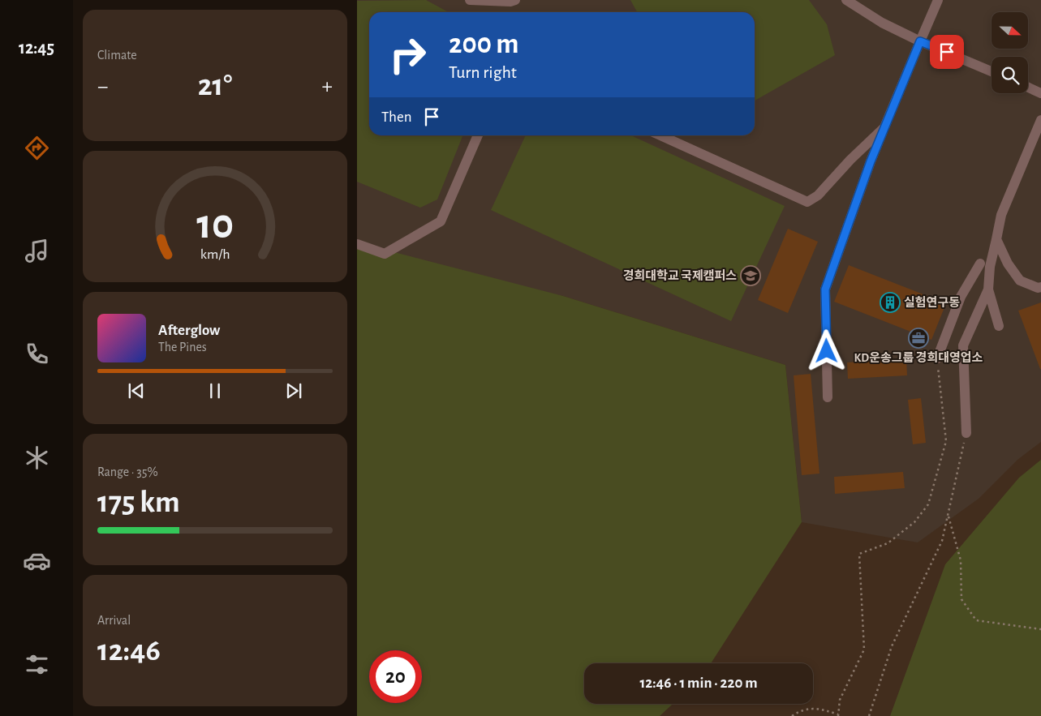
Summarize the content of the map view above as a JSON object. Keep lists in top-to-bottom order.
{
  "places": {
    "school or university": ["경희대학교 국제캠퍼스"],
    "building": ["실험연구동"],
    "office": ["KD운송그룹 경희대영업소"]
  },
  "north": "right",
  "page": {
    "tabs": "12:45",
    "tile": [
      "Climate",
      ["Range · 35%", "175 km"],
      ["Arrival", "12:46"]
    ],
    "turn": ["200 m", "Turn right"],
    "heat": ["−", "21°", "+"],
    "then": "Then",
    "song": ["Afterglow", "The Pines"],
    "limit": "20",
    "trip": "12:46 · 1 min · 220 m",
    "gauge": ["10", "km/h"]
  }
}
